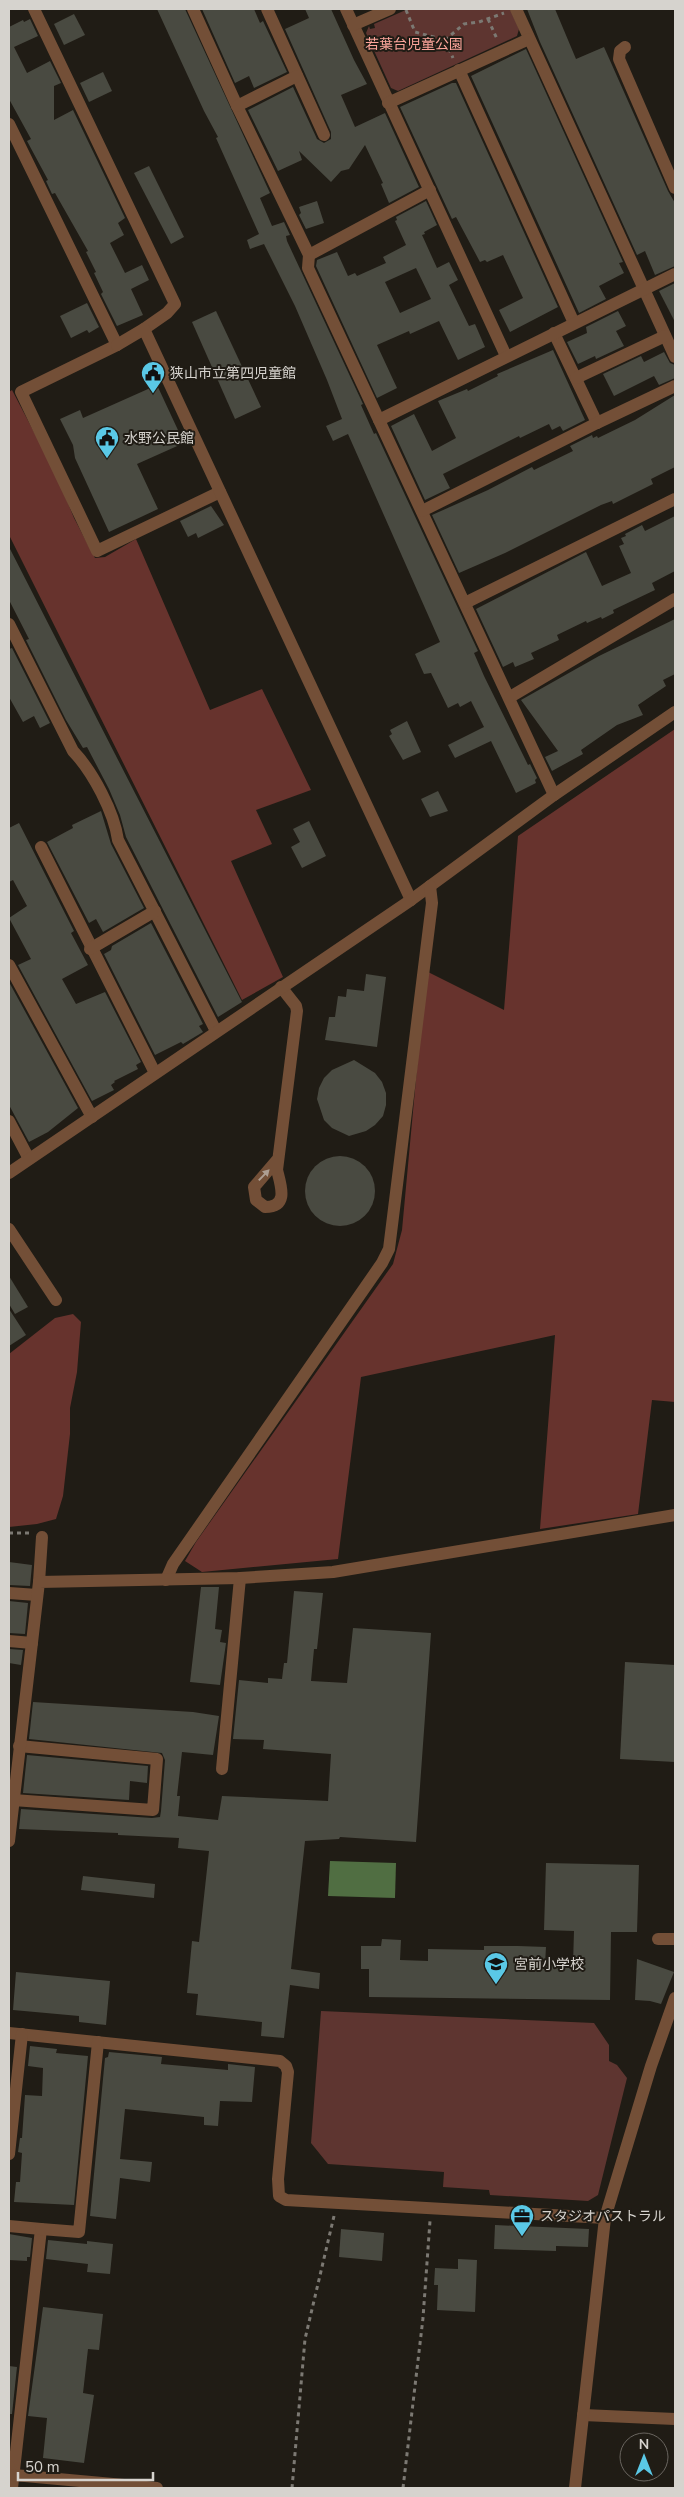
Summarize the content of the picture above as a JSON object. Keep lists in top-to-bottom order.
{
  "parks": ["若葉台児童公園"],
  "places": {
    "public building": ["狭山市立第四児童館", "水野公民館"],
    "school or university": ["宮前小学校"],
    "office": ["スタジオパストラル"]
  },
  "scale_bar": "50 m",
  "north": "top"
}
